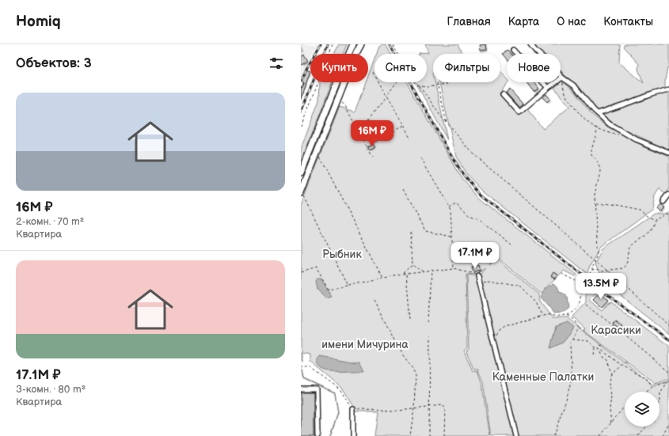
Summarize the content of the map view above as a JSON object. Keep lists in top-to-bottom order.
{
  "parks": [
    "Рыбник",
    "Карасики",
    "имени Мичурина",
    "Каменные Палатки"
  ],
  "page": {
    "header": "Homiq",
    "nav": [
      "Главная",
      "Карта",
      "О нас",
      "Контакты"
    ],
    "heading": "Объектов: 3",
    "chip": [
      "Купить",
      "Снять",
      "Фильтры",
      "Новое"
    ],
    "list": [
      {
        "name": "16M ₽",
        "note": "2-комн. · 70 m² · Квартира"
      },
      {
        "name": "17.1M ₽",
        "note": "3-комн. · 80 m² · Квартира"
      }
    ],
    "price": ["16M ₽", "17.1M ₽", "13.5M ₽"]
  }
}
